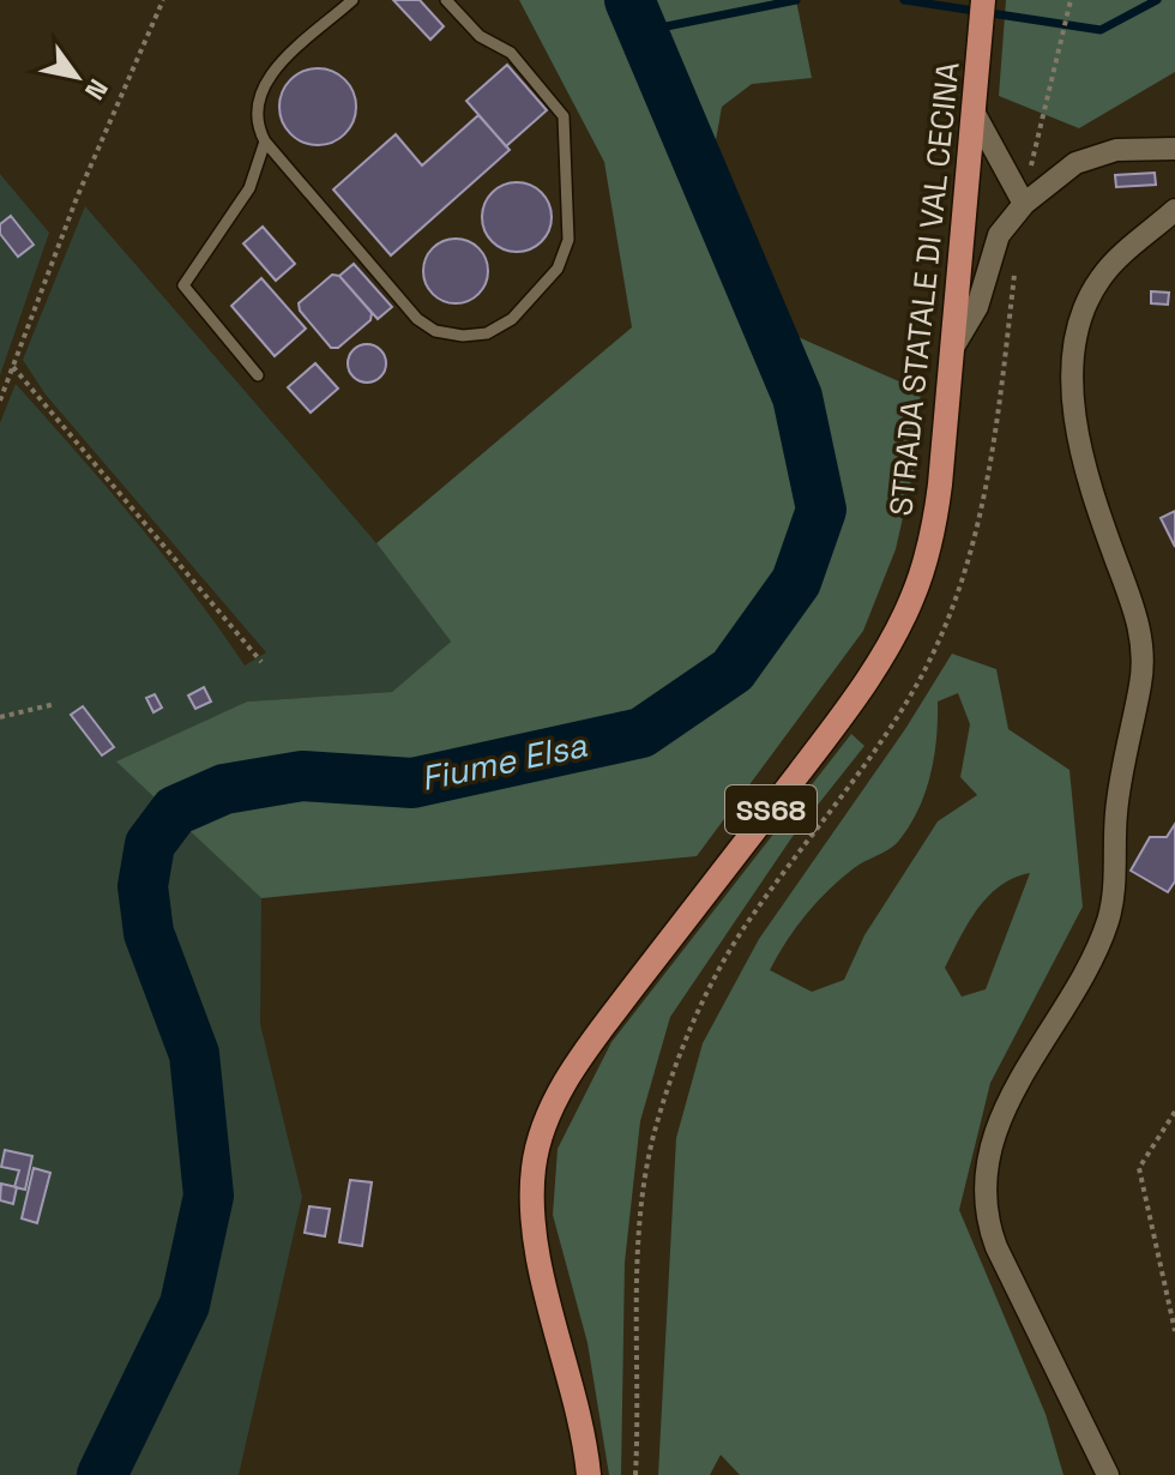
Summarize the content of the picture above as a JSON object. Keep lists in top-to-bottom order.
{
  "streets": {
    "main road": ["STRADA STATALE DI VAL CECINA", "SS68"]
  },
  "water": ["Fiume Elsa"],
  "north": "bottom right"
}
